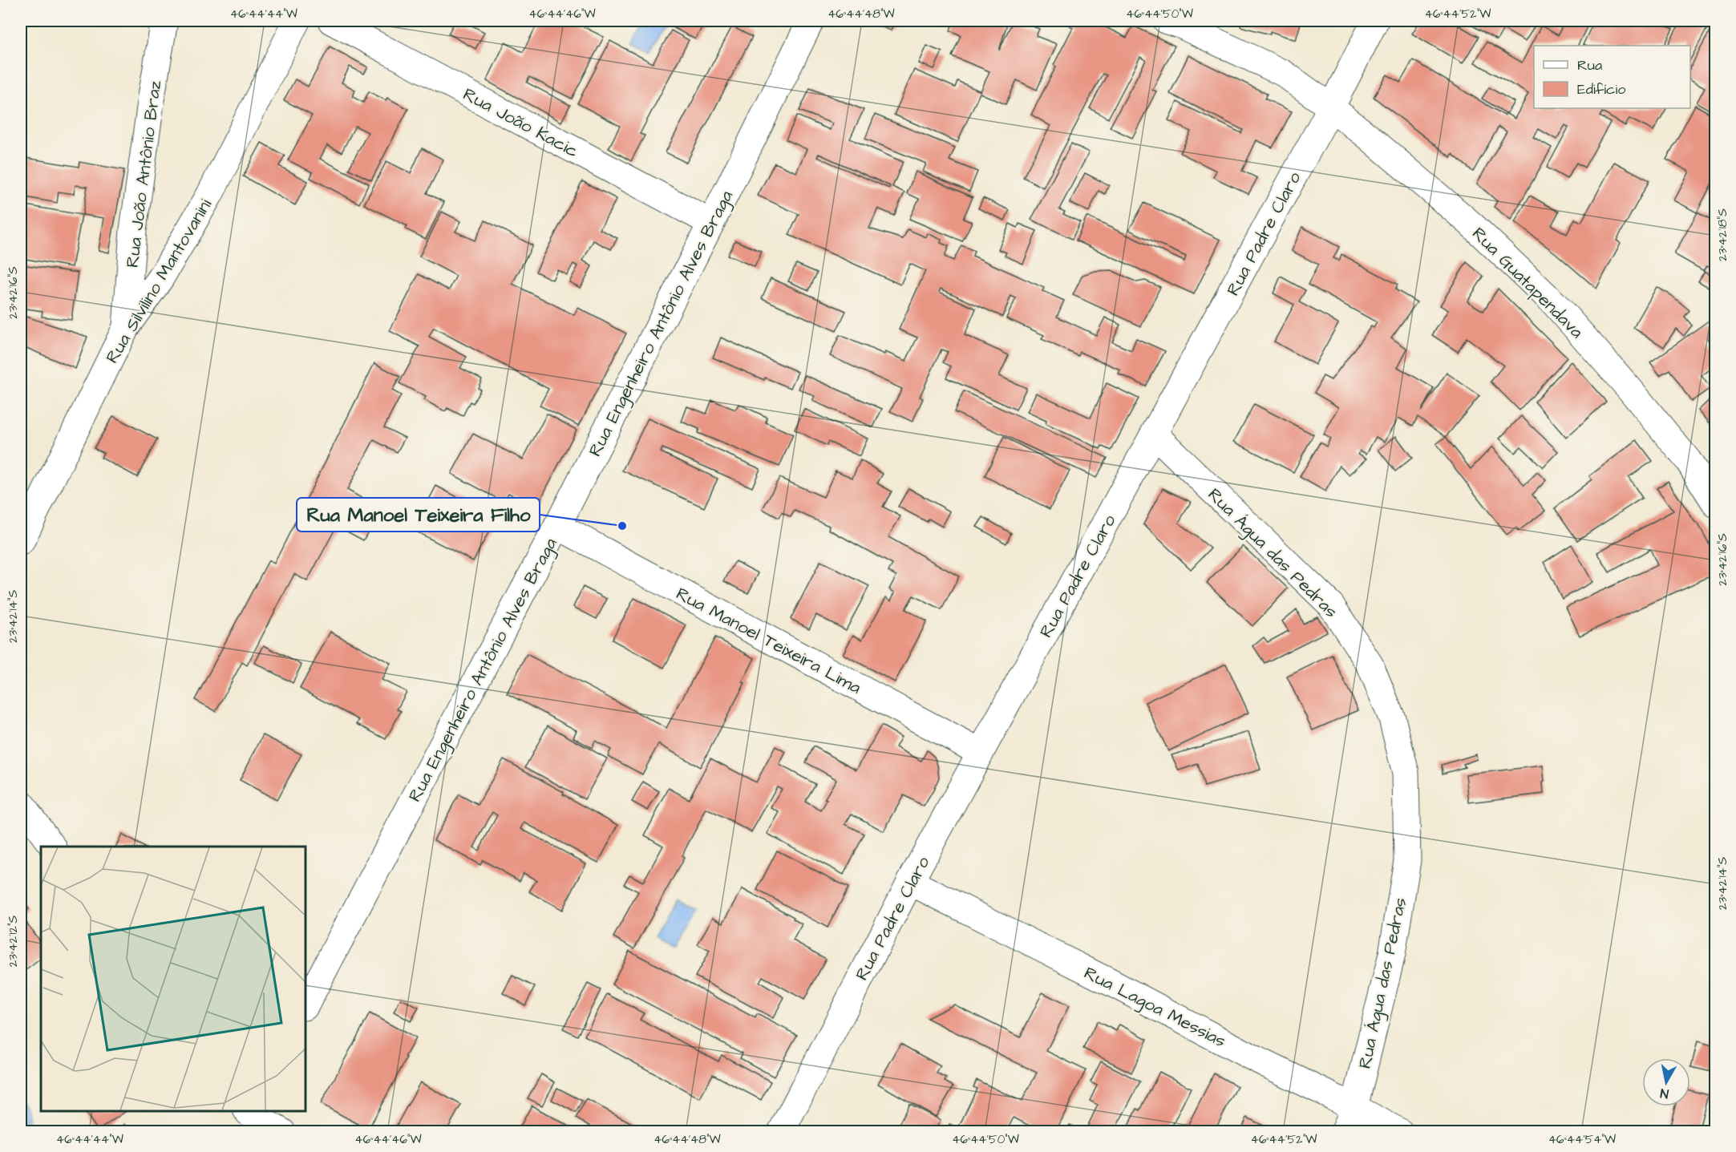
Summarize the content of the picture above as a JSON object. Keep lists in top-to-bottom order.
{
  "streets": {
    "street": [
      "Rua João Kacic",
      "Rua João Antônio Braz",
      "Rua Padre Claro",
      "Rua Silvilino Mantovanini",
      "Rua Guatapendava",
      "Rua Engenheiro Antônio Alves Braga",
      "Rua Água das Pedras",
      "Rua Manoel Teixeira Lima",
      "Rua Lagoa Messias"
    ]
  },
  "crossings": [
    ["Rua João Kacic", "Rua Engenheiro Antônio Alves Braga"],
    ["Rua João Antônio Braz", "Rua Silvilino Mantovanini"],
    ["Rua Padre Claro", "Rua Guatapendava"],
    ["Rua Padre Claro", "Rua Água das Pedras"],
    ["Rua Padre Claro", "Rua Manoel Teixeira Lima"],
    ["Rua Padre Claro", "Rua Lagoa Messias"],
    ["Rua Engenheiro Antônio Alves Braga", "Rua Manoel Teixeira Lima"],
    ["Rua Água das Pedras", "Rua Lagoa Messias"]
  ],
  "places": ["Rua Manoel Teixeira Filho"],
  "legend": ["Rua", "Edifício"],
  "north": "bottom",
  "coordinates": [
    "46°44'44\"W",
    "46°44'46\"W",
    "46°44'48\"W",
    "46°44'50\"W",
    "46°44'52\"W",
    "23°42'18\"S",
    "23°42'16\"S",
    "23°42'14\"S",
    "23°42'12\"S",
    "46°44'54\"W"
  ]
}
